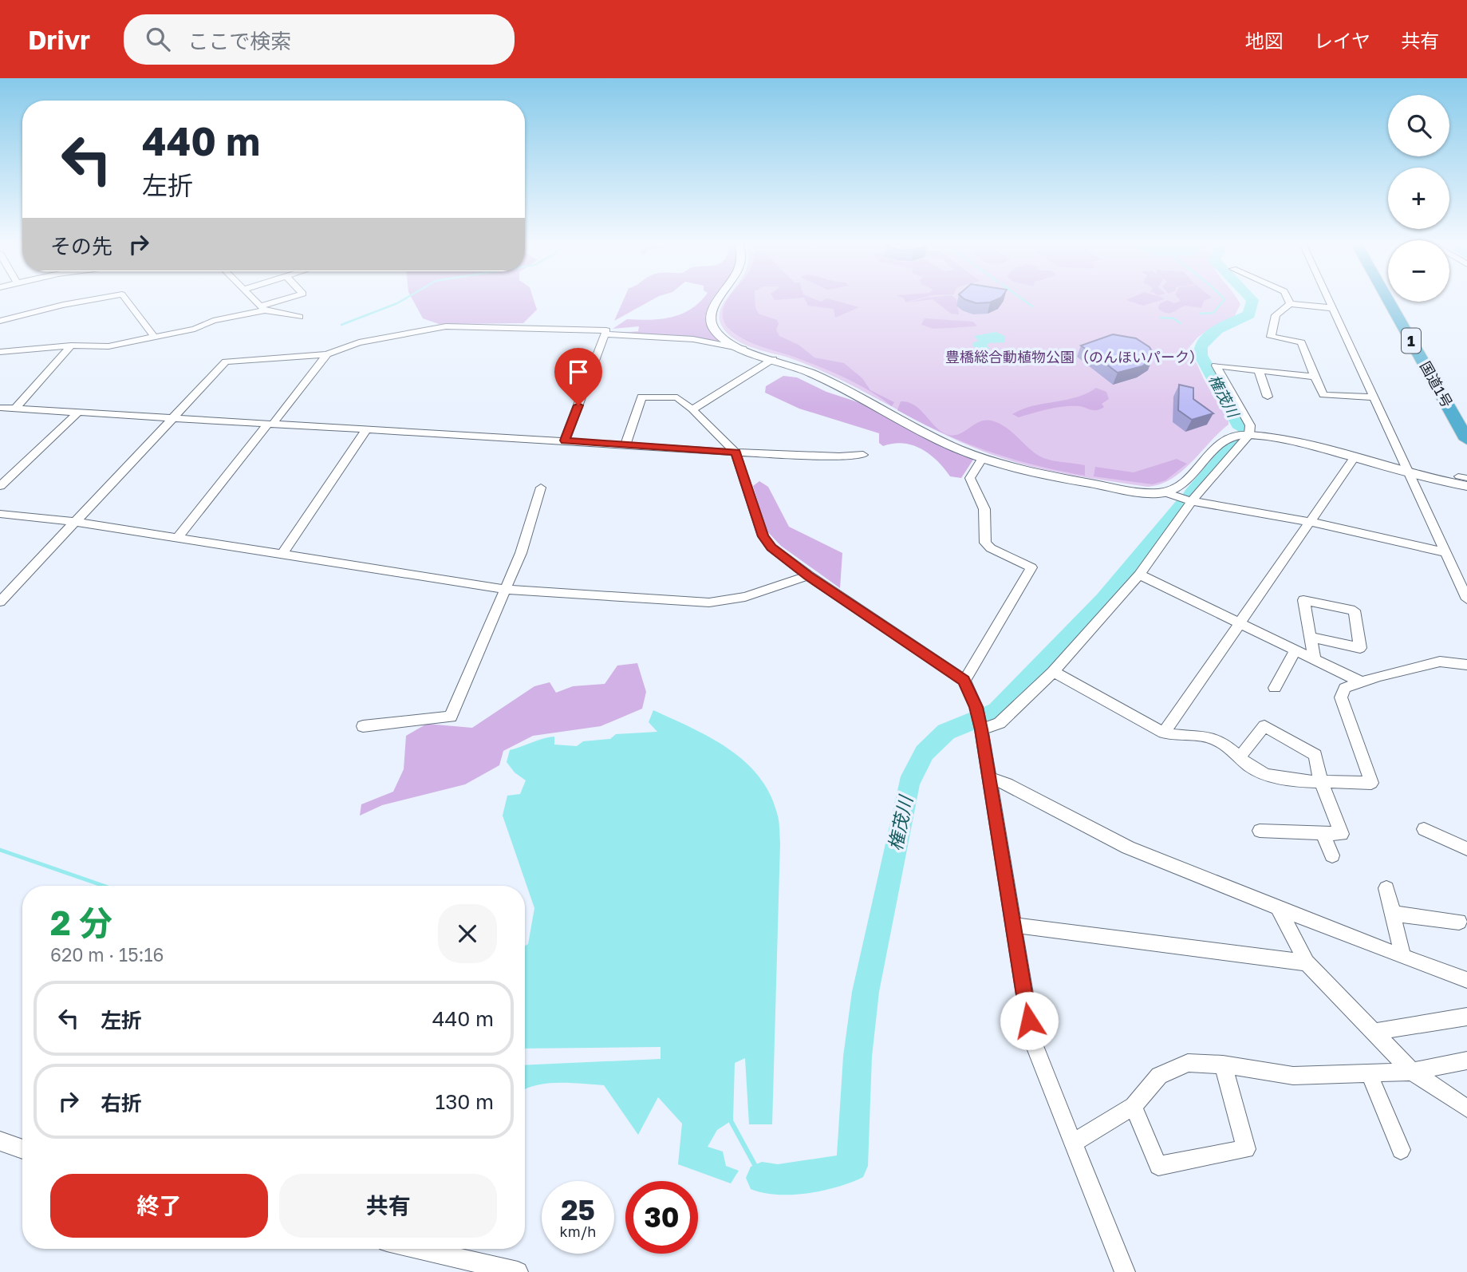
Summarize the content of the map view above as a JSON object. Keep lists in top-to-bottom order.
{
  "streets": {
    "highway": ["1", "国道1号"]
  },
  "water": ["権茂川"],
  "parks": ["豊橋総合動植物公園（のんほいパーク）"],
  "page": {
    "header": "Drivr",
    "search": "ここで検索",
    "nav": ["地図", "レイヤ", "共有"],
    "map_buttons": ["+", "−"],
    "turn": ["440 m", "左折"],
    "then": "その先",
    "heading": ["2 分", "620 m · 15:16"],
    "list": [
      {
        "name": "左折",
        "value": "440 m"
      },
      {
        "name": "右折",
        "value": "130 m"
      }
    ],
    "buttons": ["終了", "共有"],
    "speed": "25 km/h",
    "limit": "30"
  }
}
